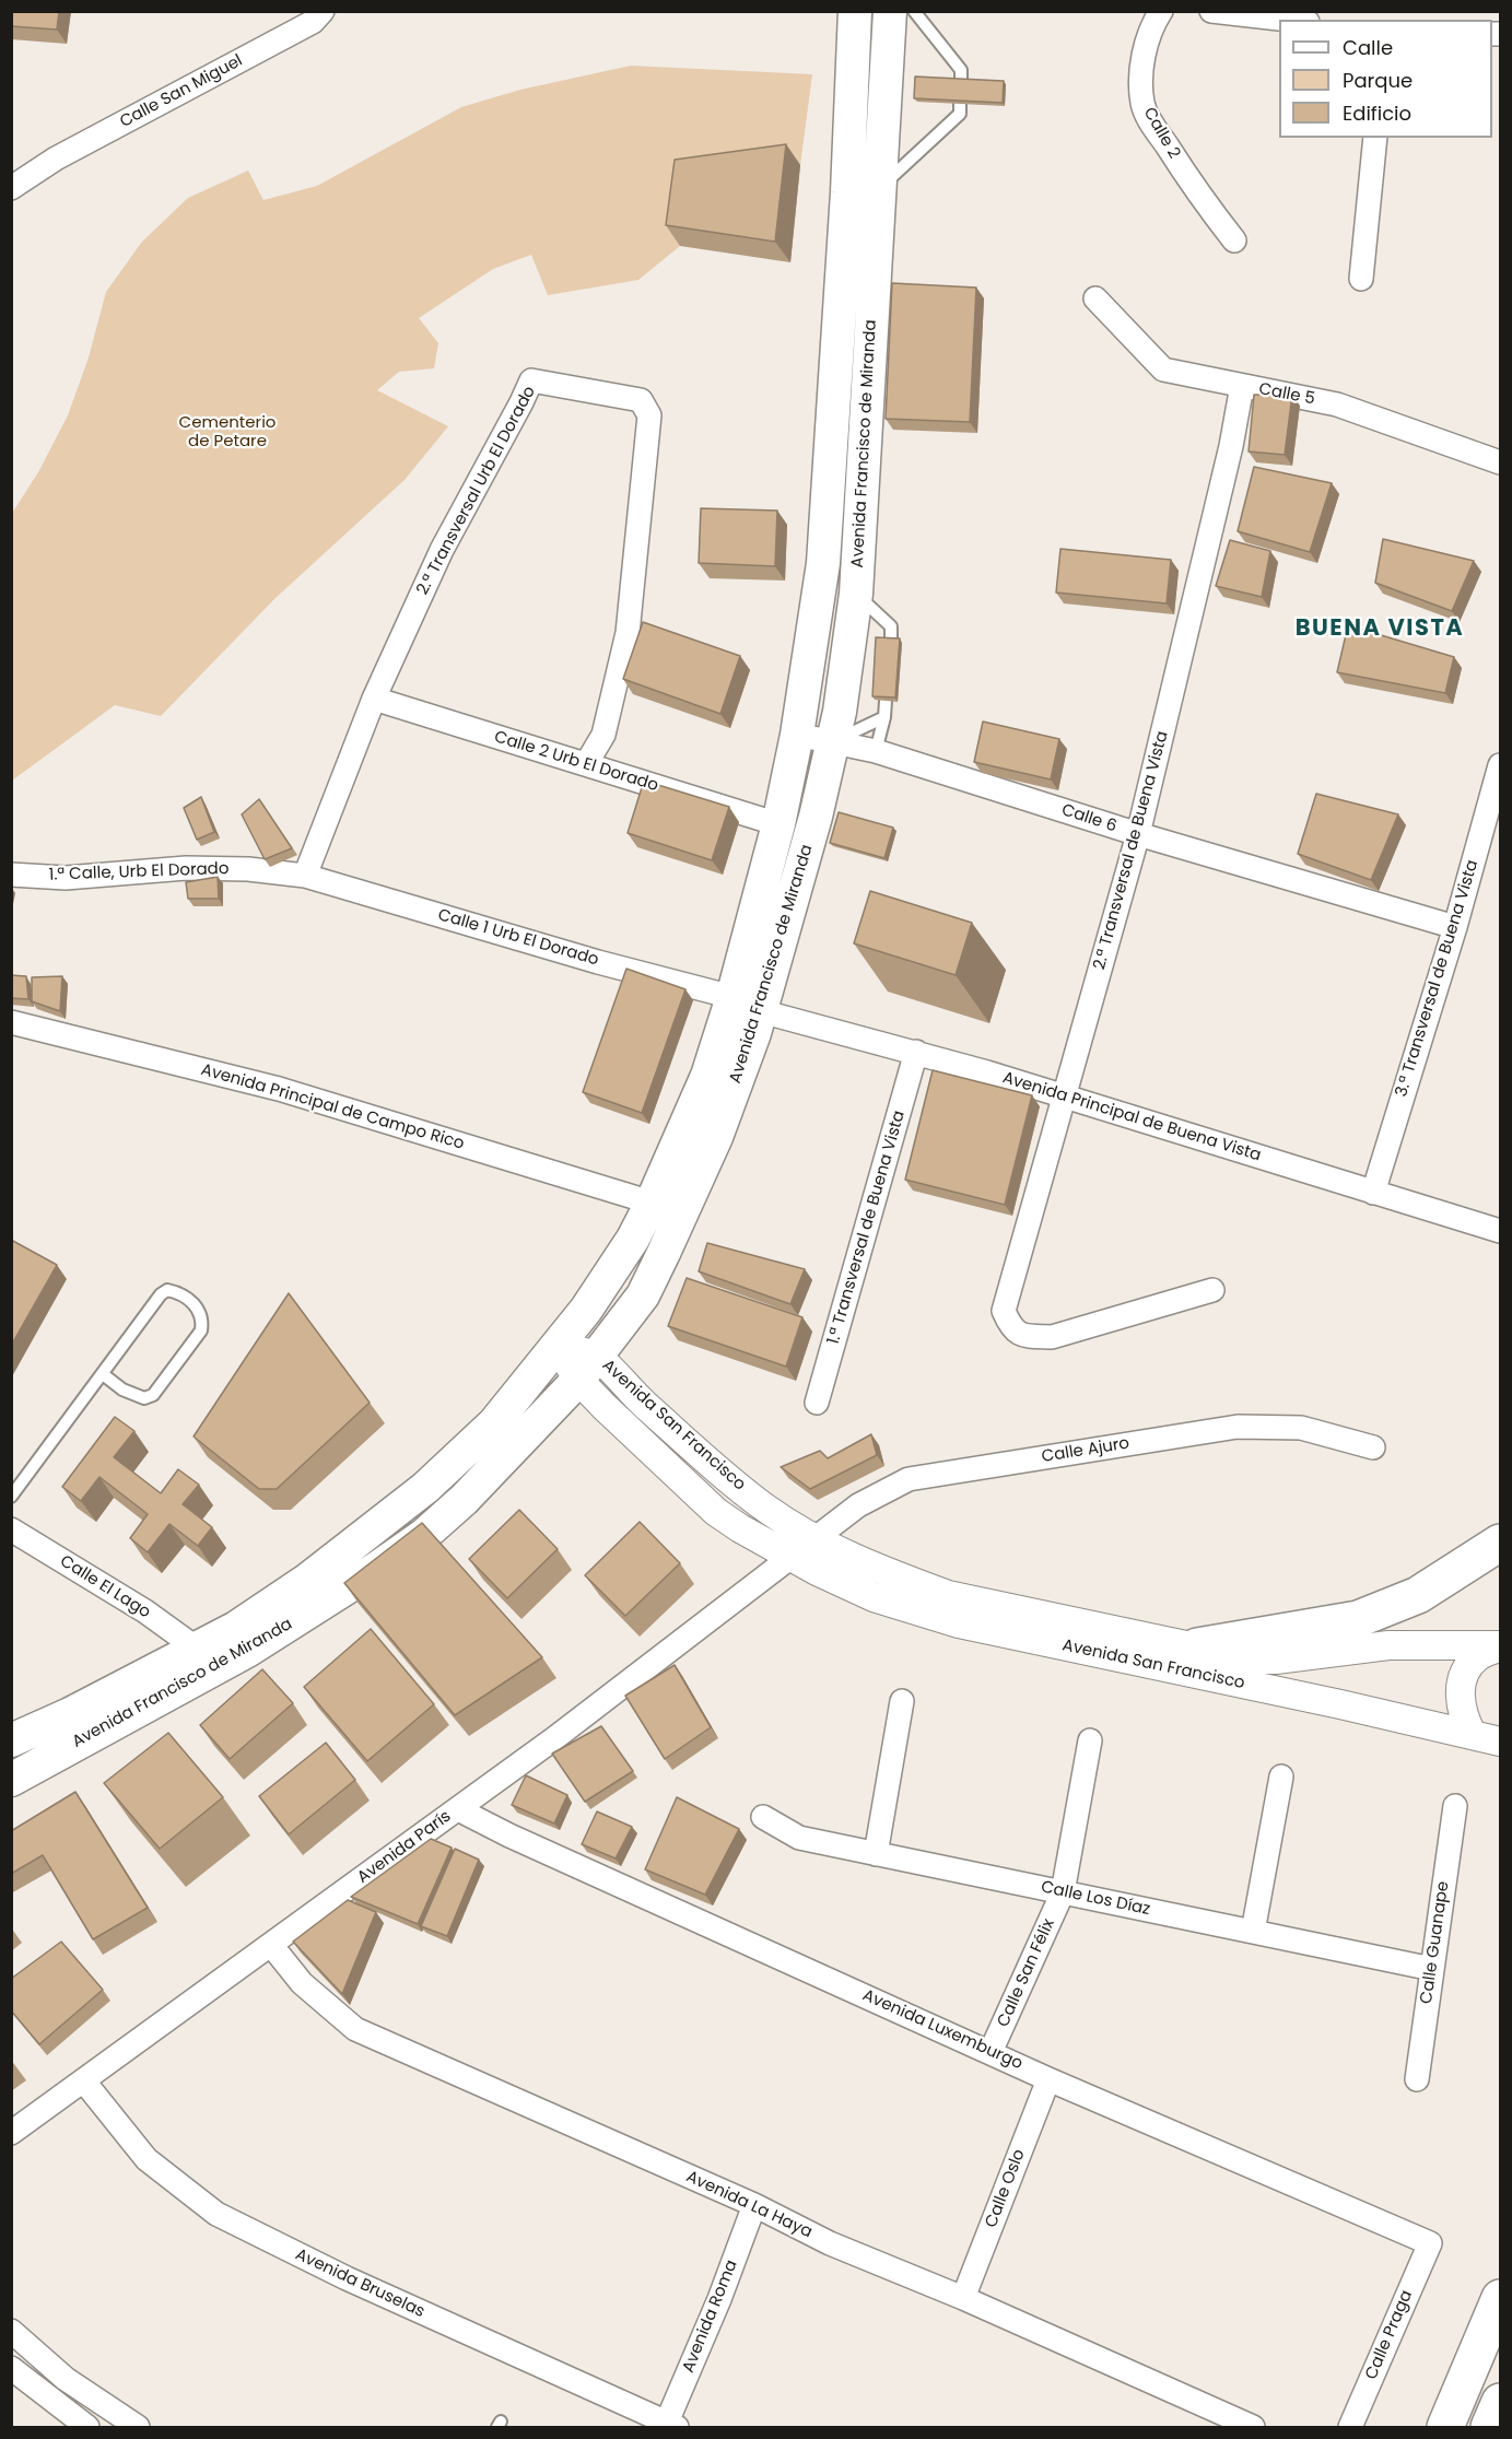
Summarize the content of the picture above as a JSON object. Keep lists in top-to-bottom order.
{
  "streets": {
    "main road": ["Avenida Francisco de Miranda"],
    "street": [
      "Calle San Miguel",
      "Calle 2",
      "Calle 5",
      "2.ª Transversal Urb El Dorado",
      "Calle 2 Urb El Dorado",
      "Calle 6",
      "2.ª Transversal de Buena Vista",
      "1.ª Calle, Urb El Dorado",
      "Calle 1 Urb El Dorado",
      "3.ª Transversal de Buena Vista",
      "Avenida Principal de Campo Rico",
      "Avenida Principal de Buena Vista",
      "1.ª Transversal de Buena Vista",
      "Avenida San Francisco",
      "Calle Ajuro",
      "Calle El Lago",
      "Avenida París",
      "Calle Los Díaz",
      "Calle Guanape",
      "Calle San Félix",
      "Avenida Luxemburgo",
      "Calle Oslo",
      "Avenida La Haya",
      "Avenida Bruselas",
      "Avenida Roma",
      "Calle Praga"
    ]
  },
  "crossings": [
    ["Calle 5", "2.ª Transversal de Buena Vista"],
    ["Avenida Francisco de Miranda", "Calle 2 Urb El Dorado"],
    ["Avenida Francisco de Miranda", "Calle 6"],
    ["Avenida Francisco de Miranda", "Calle 1 Urb El Dorado"],
    ["Avenida Francisco de Miranda", "Avenida Principal de Campo Rico"],
    ["Avenida Francisco de Miranda", "Avenida Principal de Buena Vista"],
    ["Avenida Francisco de Miranda", "Avenida San Francisco"],
    ["Avenida Francisco de Miranda", "Calle El Lago"],
    ["2.ª Transversal Urb El Dorado", "Calle 2 Urb El Dorado"],
    ["2.ª Transversal Urb El Dorado", "1.ª Calle, Urb El Dorado"],
    ["2.ª Transversal Urb El Dorado", "Calle 1 Urb El Dorado"],
    ["Calle 6", "2.ª Transversal de Buena Vista"],
    ["Calle 6", "3.ª Transversal de Buena Vista"],
    ["2.ª Transversal de Buena Vista", "Avenida Principal de Buena Vista"],
    ["1.ª Calle, Urb El Dorado", "Calle 1 Urb El Dorado"],
    ["Calle 1 Urb El Dorado", "Avenida Principal de Buena Vista"],
    ["3.ª Transversal de Buena Vista", "Avenida Principal de Buena Vista"],
    ["Avenida Principal de Buena Vista", "1.ª Transversal de Buena Vista"],
    ["Avenida San Francisco", "Calle Ajuro"],
    ["Avenida San Francisco", "Avenida París"],
    ["Calle Ajuro", "Avenida París"],
    ["Avenida París", "Avenida Luxemburgo"],
    ["Avenida París", "Avenida La Haya"],
    ["Avenida París", "Avenida Bruselas"],
    ["Calle Los Díaz", "Calle Guanape"],
    ["Calle Los Díaz", "Calle San Félix"],
    ["Calle San Félix", "Avenida Luxemburgo"],
    ["Avenida Luxemburgo", "Calle Oslo"],
    ["Avenida Luxemburgo", "Calle Praga"],
    ["Calle Oslo", "Avenida La Haya"],
    ["Avenida La Haya", "Avenida Roma"],
    ["Avenida Bruselas", "Avenida Roma"]
  ],
  "districts": ["BUENA VISTA"],
  "parks": ["Cementerio de Petare"],
  "legend": ["Calle", "Parque", "Edificio"]
}
